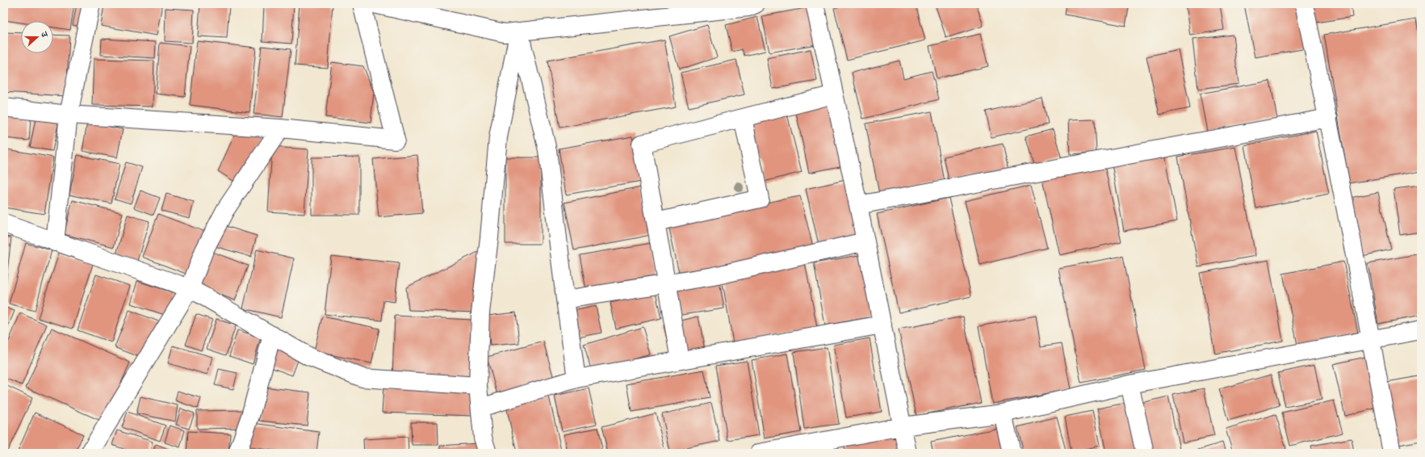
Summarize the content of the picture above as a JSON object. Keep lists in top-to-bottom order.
{
  "north": "right"
}
